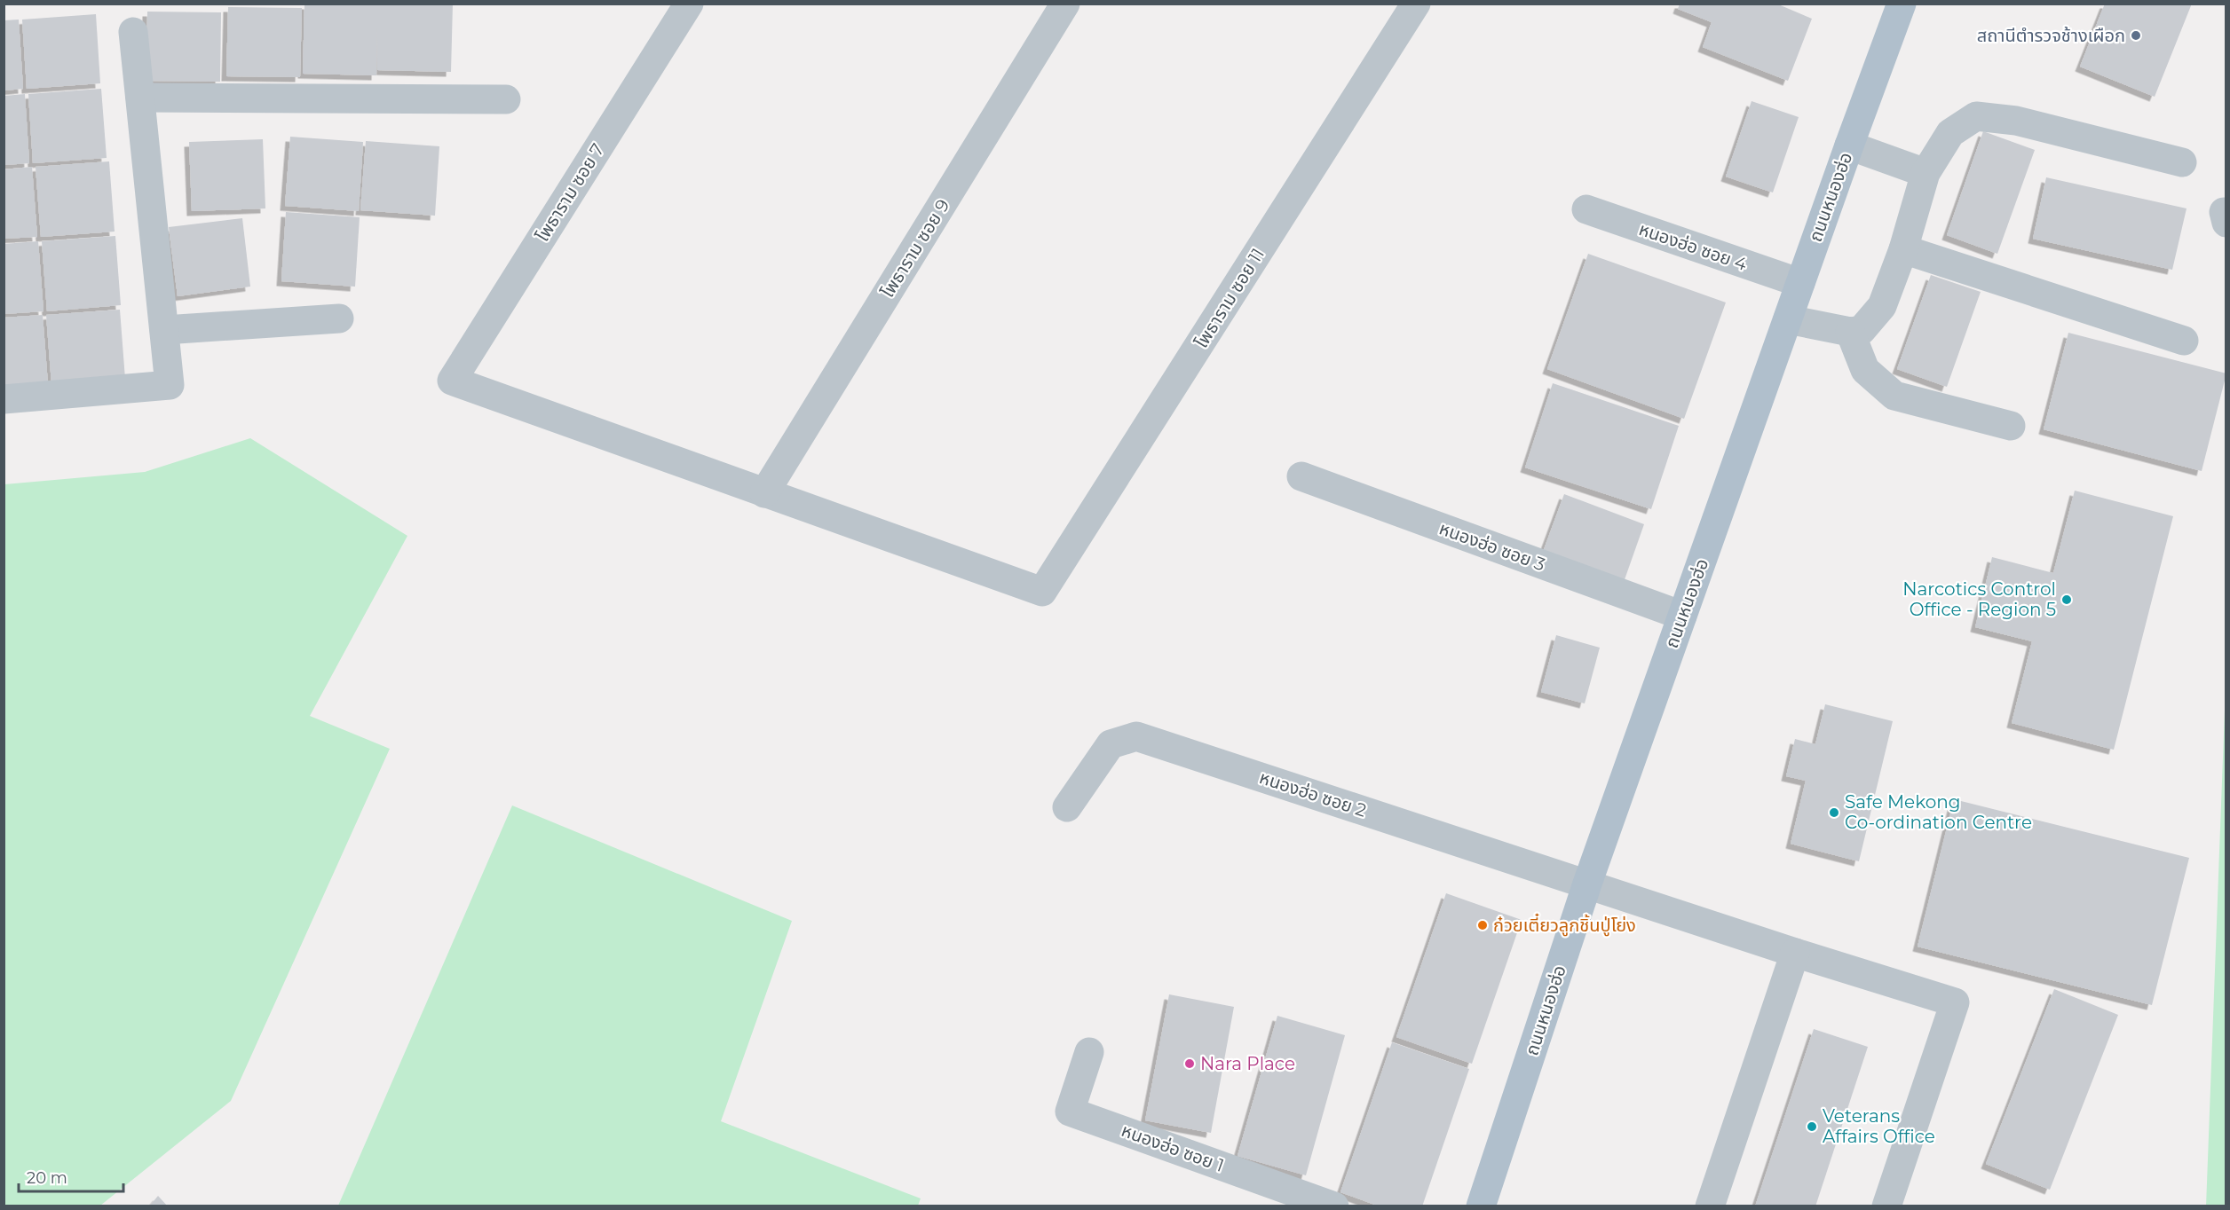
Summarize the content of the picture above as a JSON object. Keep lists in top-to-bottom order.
{
  "streets": {
    "main road": ["ถนนหนองฮ่อ"],
    "street": [
      "โพธาราม ซอย 7",
      "หนองฮ่อ ซอย 4",
      "โพธาราม ซอย 9",
      "โพธาราม ซอย 11",
      "หนองฮ่อ ซอย 3",
      "หนองฮ่อ ซอย 2",
      "หนองฮ่อ ซอย 1"
    ]
  },
  "crossings": [
    ["โพธาราม ซอย 7", "โพธาราม ซอย 9"],
    ["โพธาราม ซอย 7", "โพธาราม ซอย 11"],
    ["ถนนหนองฮ่อ", "หนองฮ่อ ซอย 4"],
    ["ถนนหนองฮ่อ", "หนองฮ่อ ซอย 3"],
    ["ถนนหนองฮ่อ", "หนองฮ่อ ซอย 2"],
    ["โพธาราม ซอย 9", "โพธาราม ซอย 11"]
  ],
  "places": [
    "สถานีตำรวจช้างเผือก",
    "Narcotics Control Office - Region 5",
    "Safe Mekong Co-ordination Centre",
    "ก๋วยเตี๋ยวลูกชิ้นปู่โย่ง",
    "Nara Place",
    "Veterans Affairs Office"
  ],
  "scale_bar": "20 m"
}
